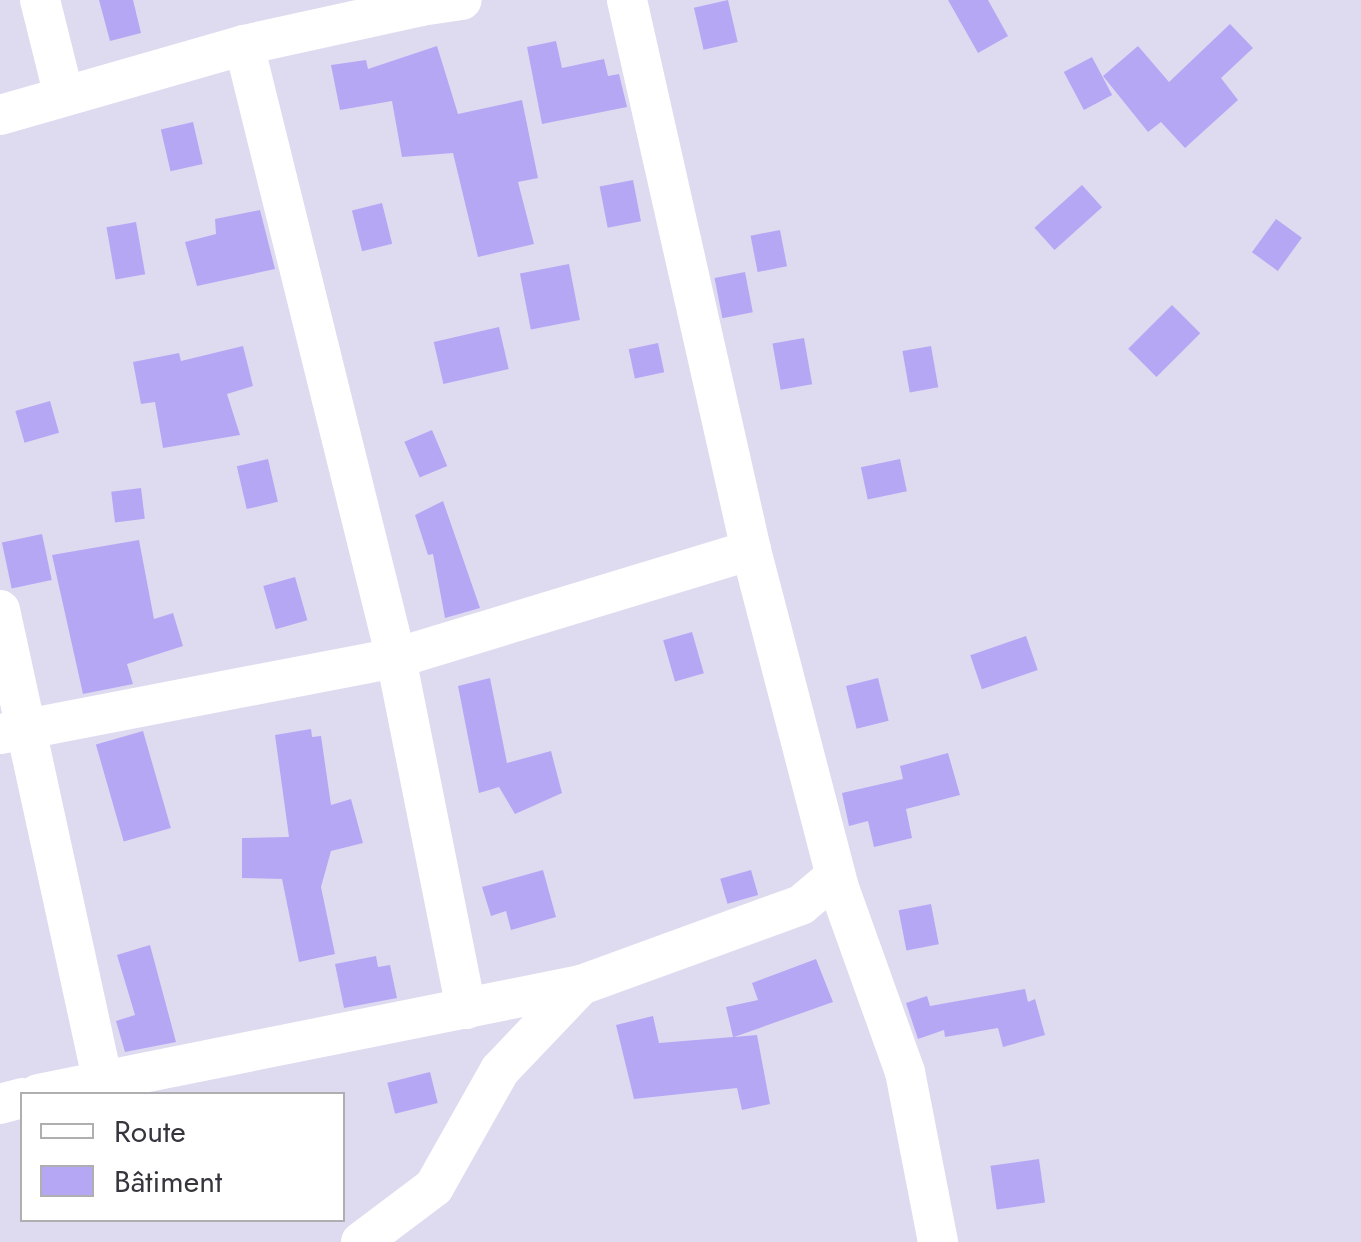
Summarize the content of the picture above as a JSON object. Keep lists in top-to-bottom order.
{
  "legend": ["Route", "Bâtiment"]
}
